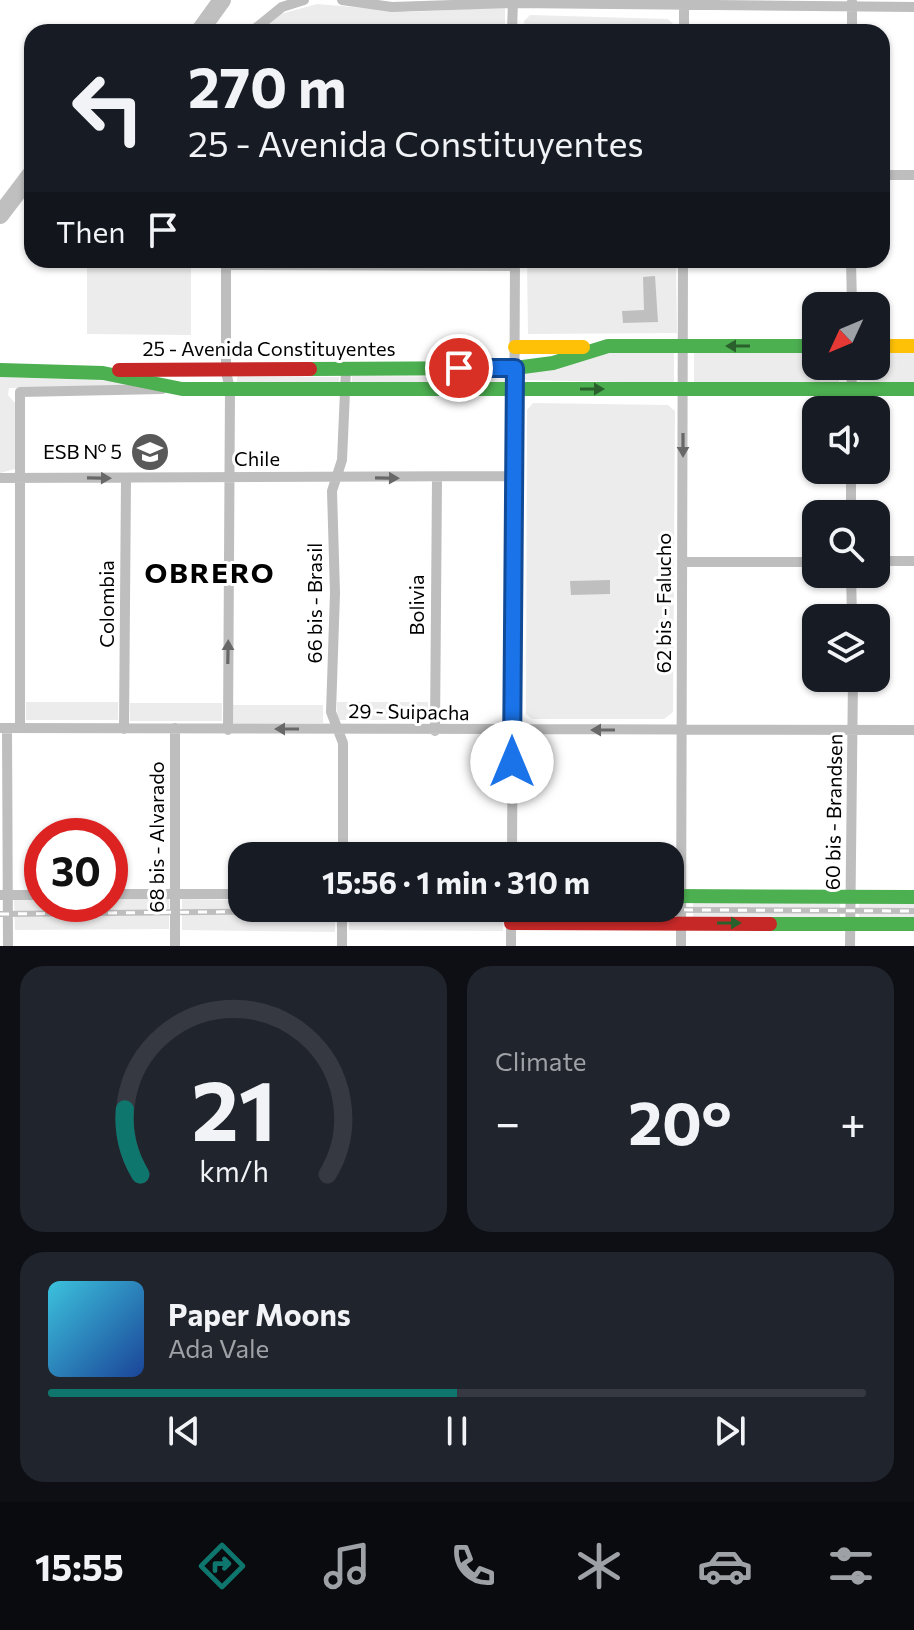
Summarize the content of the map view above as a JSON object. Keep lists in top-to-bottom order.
{
  "streets": {
    "main road": ["25 - Avenida Constituyentes"],
    "street": [
      "Chile",
      "66 bis - Brasil",
      "62 bis - Falucho",
      "Colombia",
      "Bolivia",
      "29 - Suipacha",
      "60 bis - Brandsen",
      "68 bis - Alvarado"
    ]
  },
  "crossings": [
    ["25 - Avenida Constituyentes", "Chile"],
    ["25 - Avenida Constituyentes", "66 bis - Brasil"],
    ["25 - Avenida Constituyentes", "62 bis - Falucho"],
    ["Chile", "66 bis - Brasil"],
    ["Chile", "Colombia"],
    ["Chile", "Bolivia"],
    ["66 bis - Brasil", "29 - Suipacha"],
    ["62 bis - Falucho", "29 - Suipacha"],
    ["Colombia", "29 - Suipacha"],
    ["Bolivia", "29 - Suipacha"],
    ["29 - Suipacha", "60 bis - Brandsen"],
    ["29 - Suipacha", "68 bis - Alvarado"]
  ],
  "one_way": ["Chile"],
  "districts": ["OBRERO"],
  "places": {
    "school or university": ["ESB Nº 5"]
  },
  "north": "bottom left",
  "page": {
    "turn": ["270 m", "25 - Avenida Constituyentes"],
    "then": "Then",
    "limit": "30",
    "trip": "15:56 · 1 min · 310 m",
    "tile": "Climate",
    "heat": ["−", "20°", "+"],
    "song": ["Paper Moons", "Ada Vale"],
    "tabs": "15:55",
    "gauge": ["21", "km/h"]
  }
}
